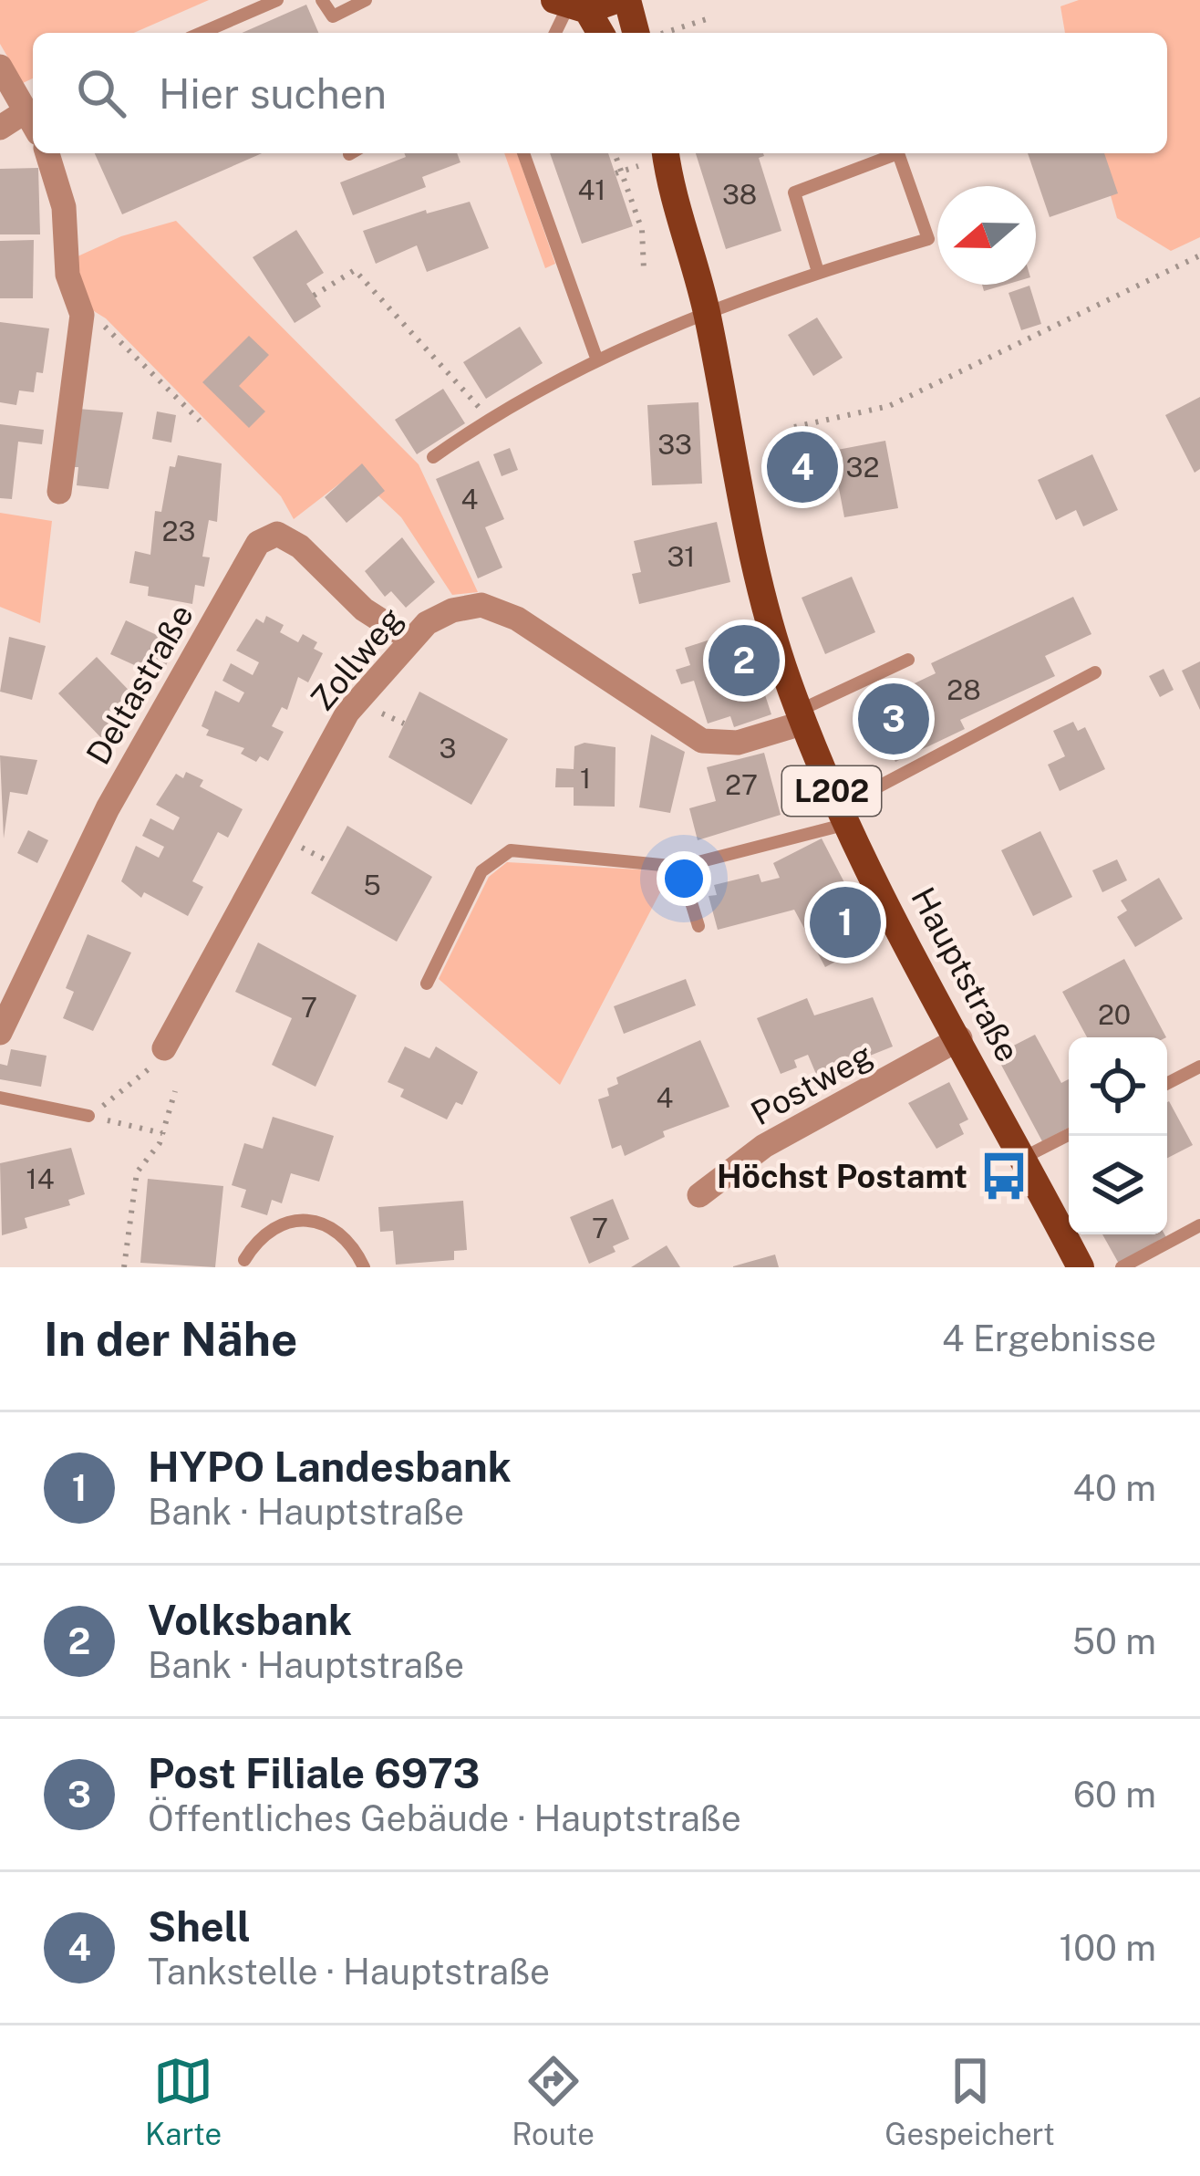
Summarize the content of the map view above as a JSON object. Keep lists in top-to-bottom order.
{
  "streets": {
    "main road": ["L202", "Hauptstraße"],
    "street": ["Zollweg", "Deltastraße", "Postweg"]
  },
  "crossings": [
    ["Zollweg", "Deltastraße"],
    ["Zollweg", "Hauptstraße"],
    ["Hauptstraße", "Postweg"]
  ],
  "places": {
    "bus stop": ["Höchst Postamt"]
  },
  "house_numbers": [
    "41",
    "38",
    "33",
    "32",
    "4",
    "23",
    "31",
    "28",
    "3",
    "1",
    "27",
    "5",
    "7",
    "20",
    "4",
    "14",
    "7"
  ],
  "north": "left",
  "page": {
    "search": "Hier suchen",
    "pins": [
      "4",
      "2",
      "3",
      "1"
    ],
    "heading": ["In der Nähe", "4 Ergebnisse"],
    "list": [
      {
        "mark": "1",
        "name": "HYPO Landesbank",
        "note": "Bank · Hauptstraße",
        "value": "40 m"
      },
      {
        "mark": "2",
        "name": "Volksbank",
        "note": "Bank · Hauptstraße",
        "value": "50 m"
      },
      {
        "mark": "3",
        "name": "Post Filiale 6973",
        "note": "Öffentliches Gebäude · Hauptstraße",
        "value": "60 m"
      },
      {
        "mark": "4",
        "name": "Shell",
        "note": "Tankstelle · Hauptstraße",
        "value": "100 m"
      }
    ],
    "nav": ["Karte", "Route", "Gespeichert"]
  }
}
